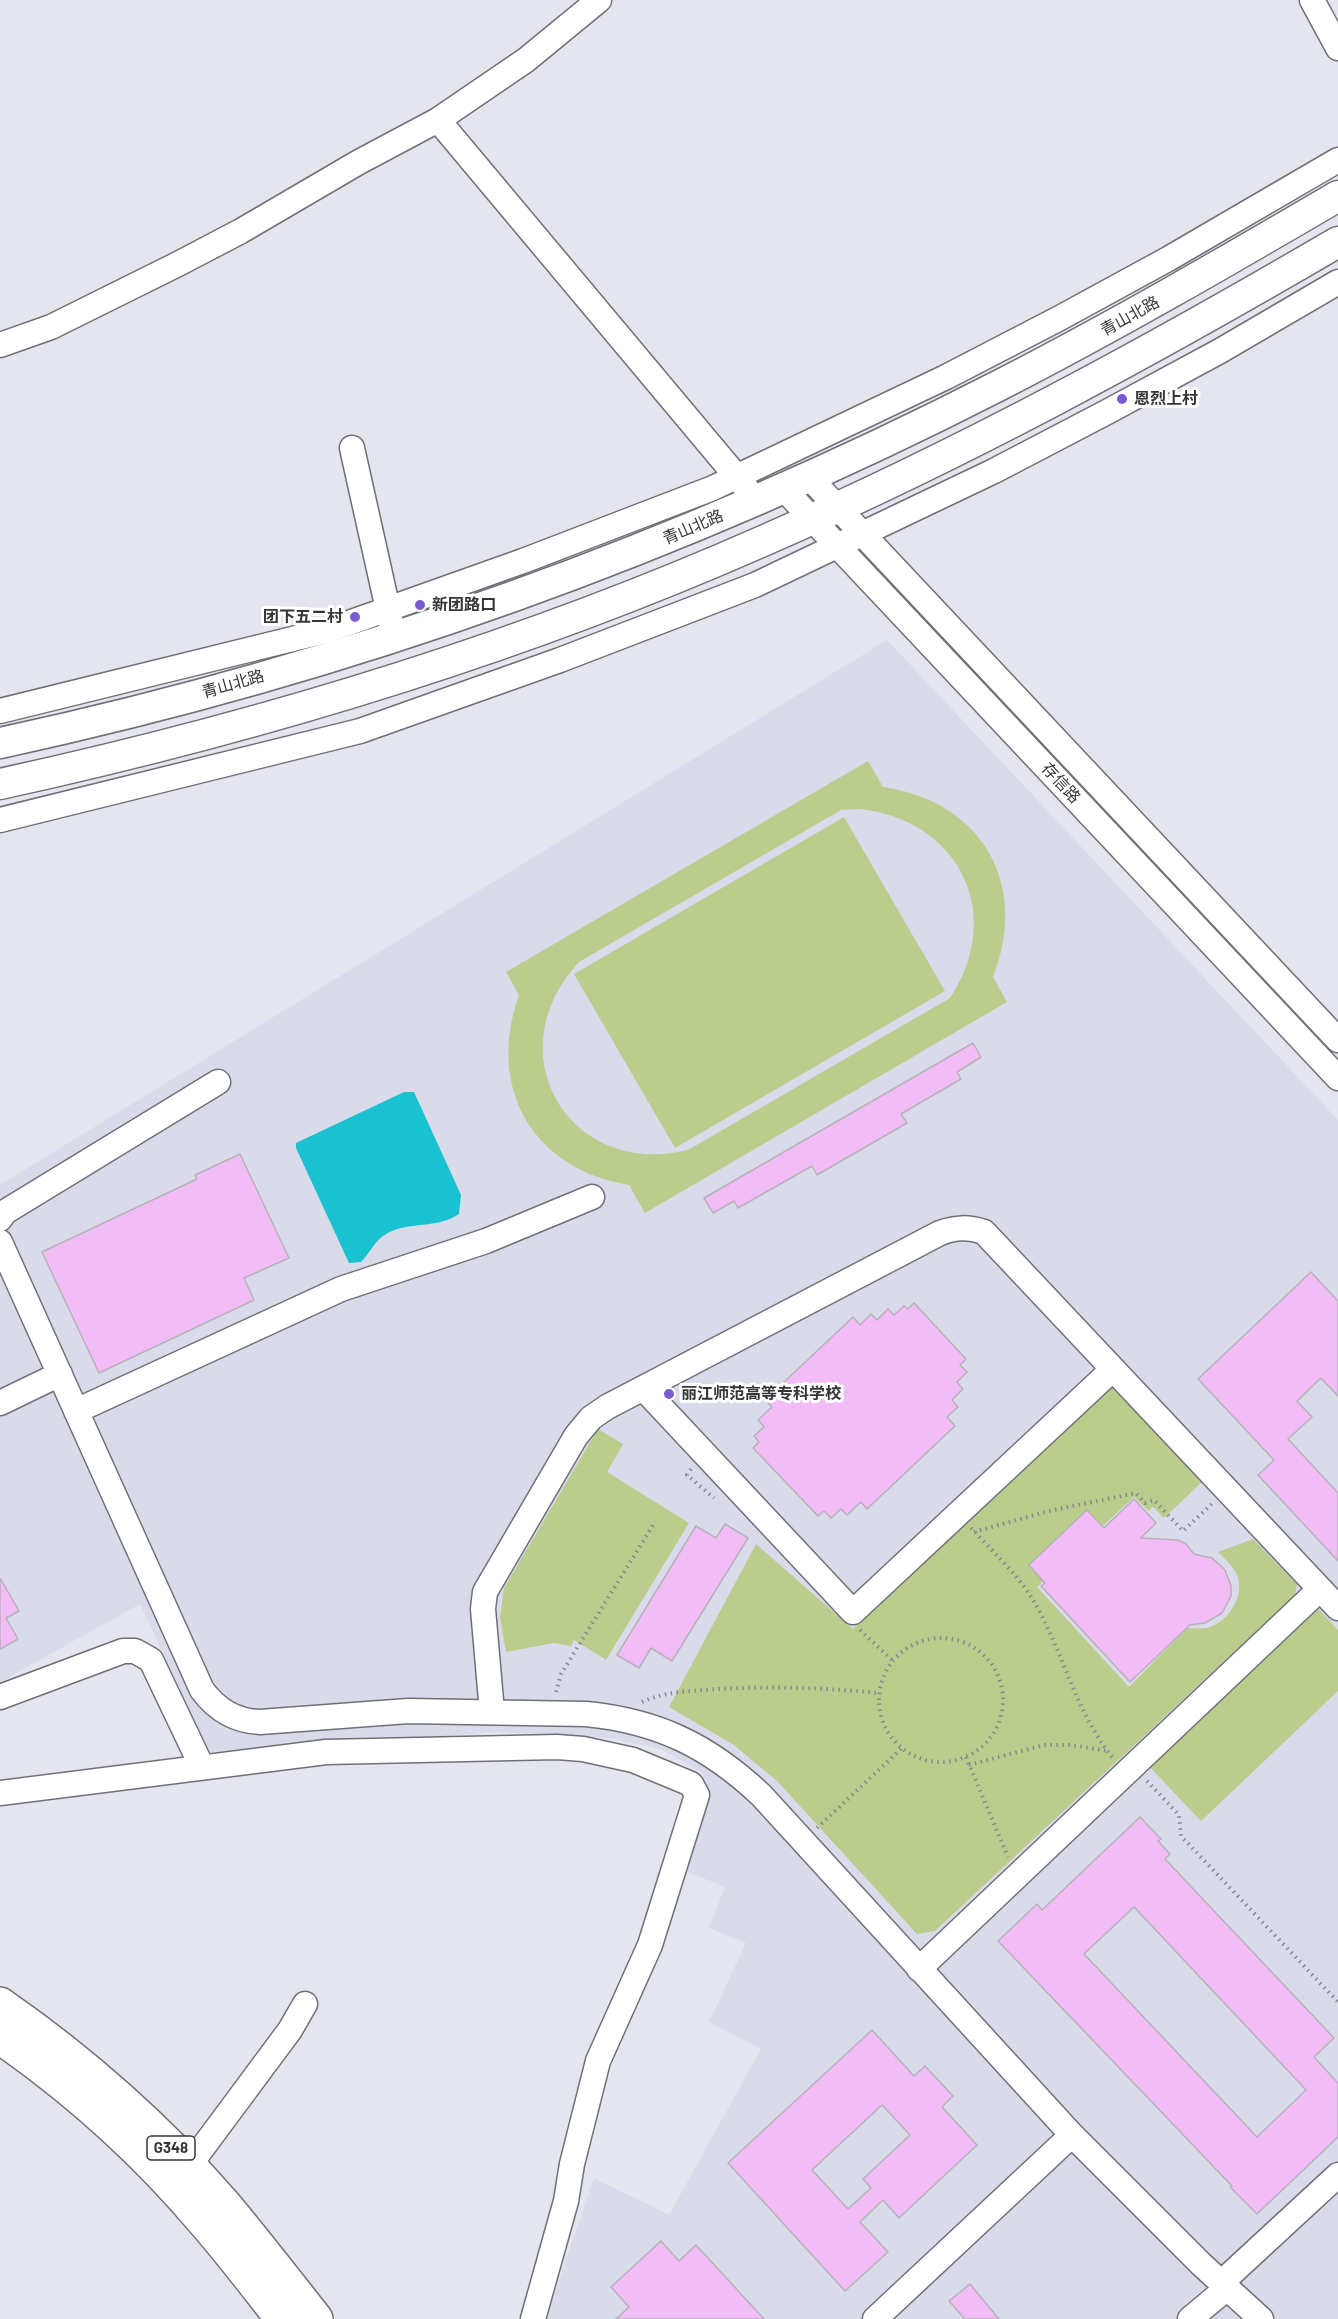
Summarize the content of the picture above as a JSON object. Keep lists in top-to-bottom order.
{
  "streets": {
    "highway": ["G348"],
    "main road": ["青山北路"],
    "street": ["存信路"]
  },
  "crossings": [
    ["青山北路", "存信路"]
  ],
  "places": [
    "恩烈上村",
    "新团路口",
    "团下五二村",
    "丽江师范高等专科学校"
  ]
}
